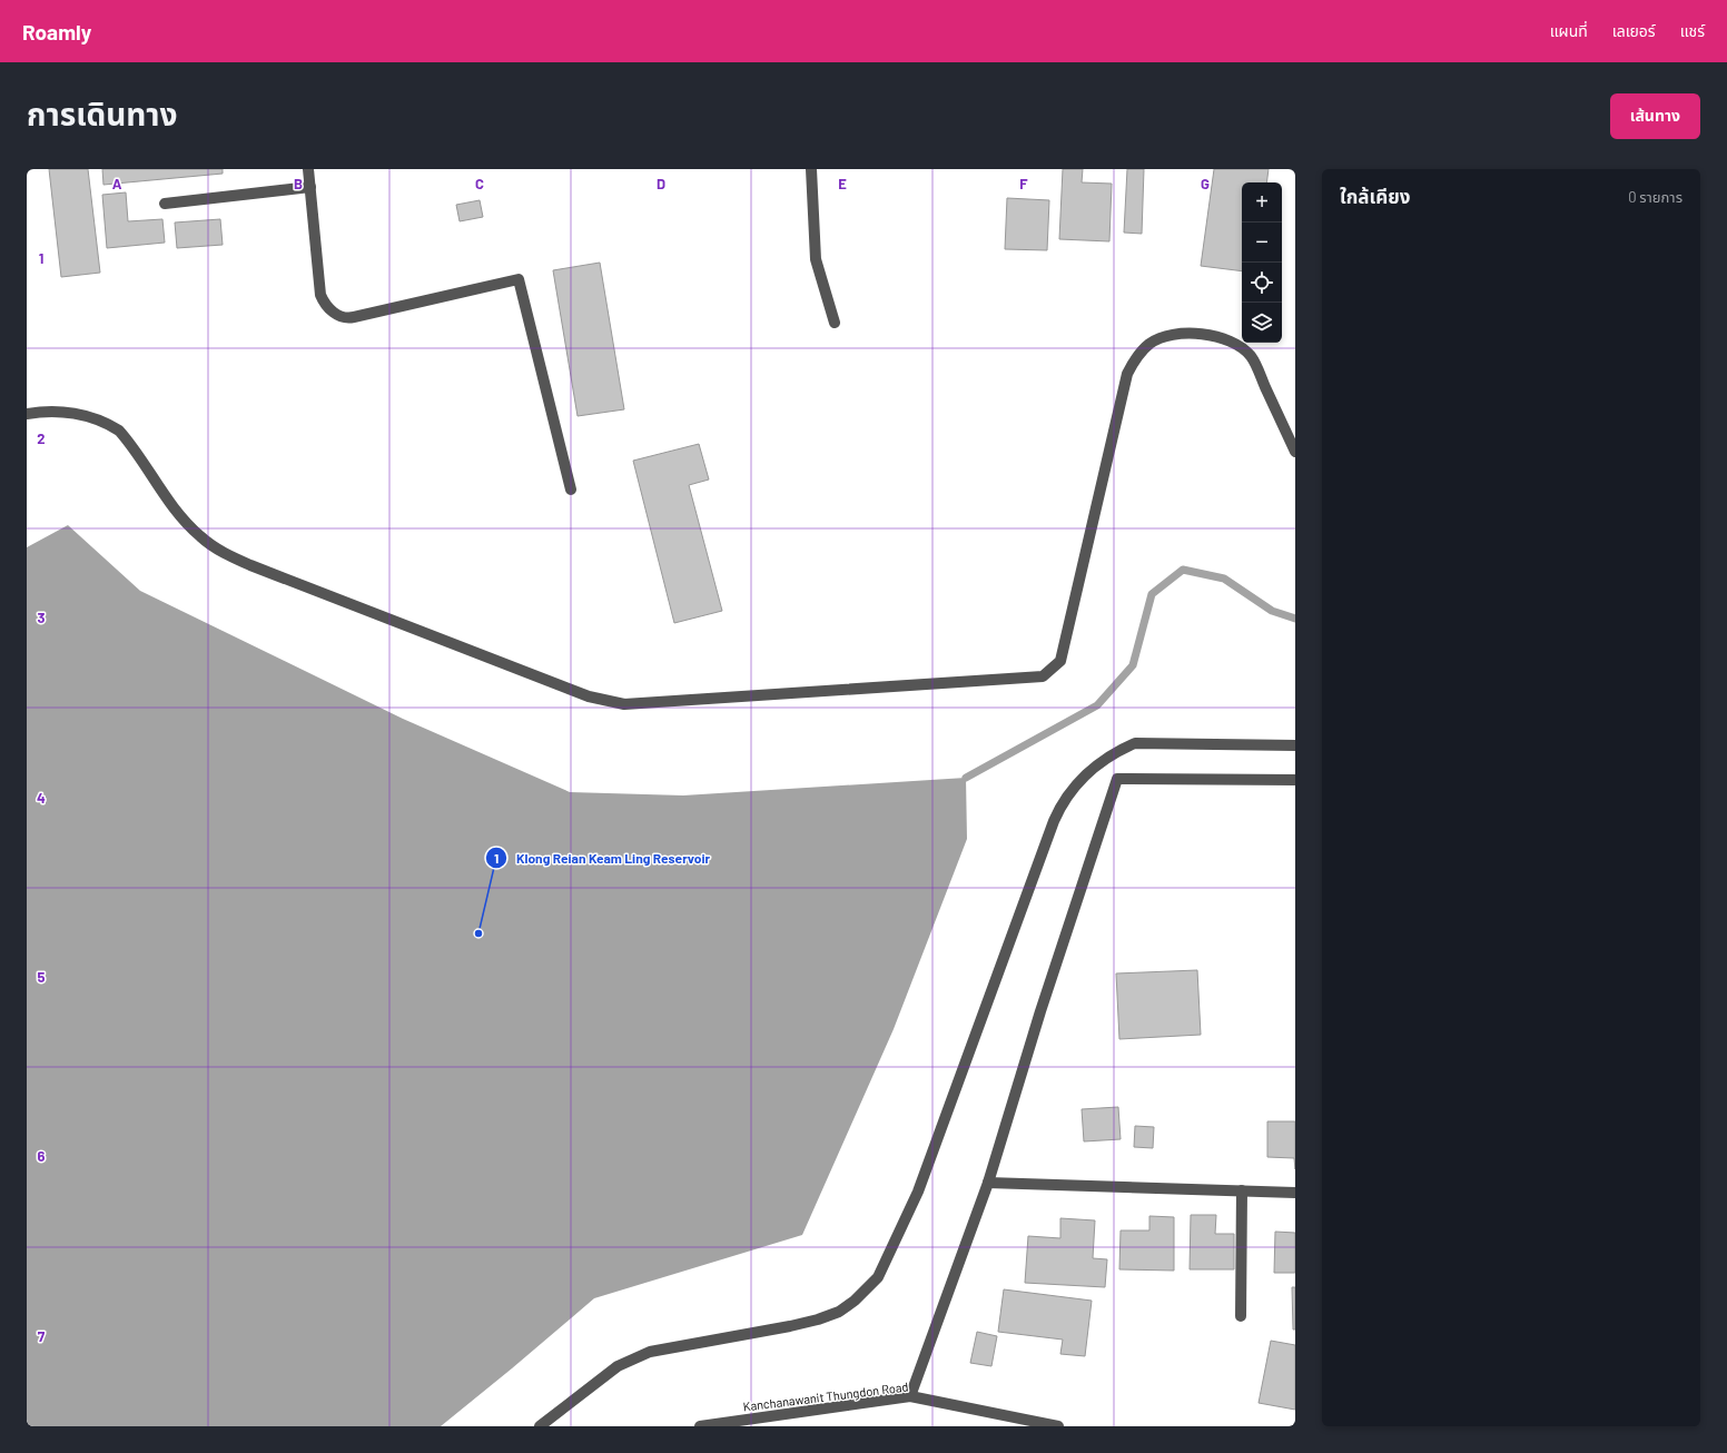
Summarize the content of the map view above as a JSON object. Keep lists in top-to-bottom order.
{
  "streets": {
    "street": ["Kanchanawanit Thungdon Road"]
  },
  "places": ["Klong Reian Keam Ling Reservoir"],
  "page": {
    "header": "Roamly",
    "nav": ["แผนที่", "เลเยอร์", "แชร์"],
    "title": "การเดินทาง",
    "buttons": "เส้นทาง",
    "heading": ["ใกล้เคียง", "0 รายการ"],
    "map_buttons": ["+", "−"]
  },
  "grid": {
    "columns": [
      "A",
      "B",
      "C",
      "D",
      "E",
      "F",
      "G"
    ],
    "rows": [
      "1",
      "2",
      "3",
      "4",
      "5",
      "6",
      "7"
    ]
  }
}
